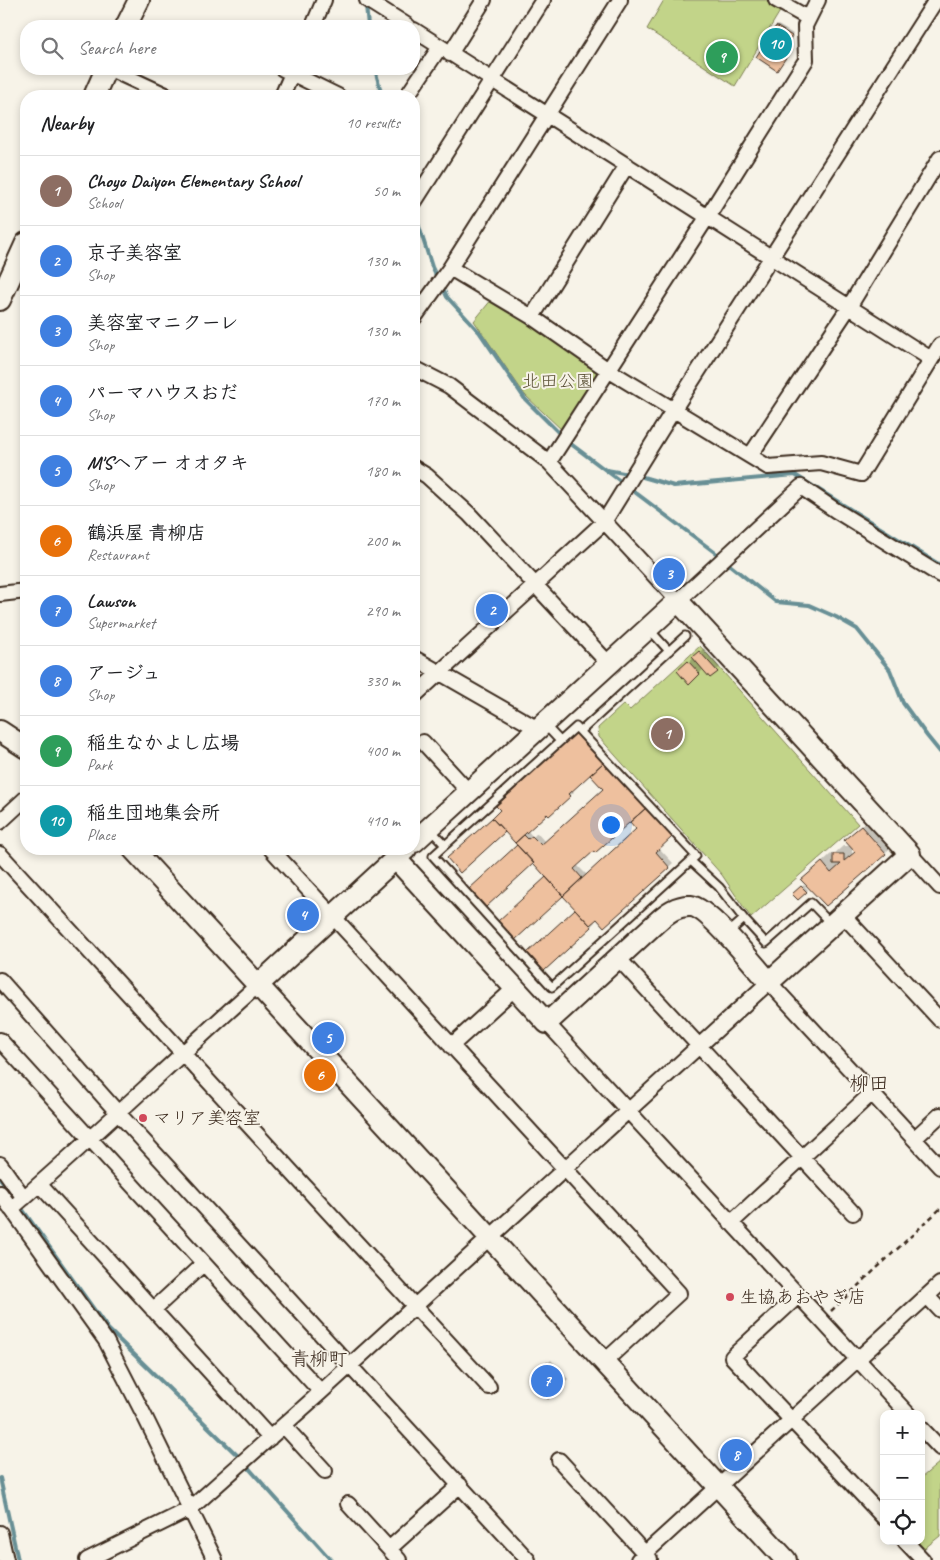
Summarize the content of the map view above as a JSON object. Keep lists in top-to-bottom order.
{
  "districts": ["柳田", "青柳町"],
  "parks": ["北田公園"],
  "places": ["マリア美容室", "生協あおやぎ店"],
  "page": {
    "search": "Search here",
    "pins": [
      "10",
      "9",
      "3",
      "2",
      "1",
      "4",
      "5",
      "6",
      "7",
      "8"
    ],
    "heading": ["Nearby", "10 results"],
    "list": [
      {
        "mark": "1",
        "name": "Choyo Daiyon Elementary School",
        "note": "School",
        "value": "50 m"
      },
      {
        "mark": "2",
        "name": "京子美容室",
        "note": "Shop",
        "value": "130 m"
      },
      {
        "mark": "3",
        "name": "美容室マニクーレ",
        "note": "Shop",
        "value": "130 m"
      },
      {
        "mark": "4",
        "name": "パーマハウスおだ",
        "note": "Shop",
        "value": "170 m"
      },
      {
        "mark": "5",
        "name": "M'Sヘアー オオタキ",
        "note": "Shop",
        "value": "180 m"
      },
      {
        "mark": "6",
        "name": "鶴浜屋 青柳店",
        "note": "Restaurant",
        "value": "200 m"
      },
      {
        "mark": "7",
        "name": "Lawson",
        "note": "Supermarket",
        "value": "290 m"
      },
      {
        "mark": "8",
        "name": "アージュ",
        "note": "Shop",
        "value": "330 m"
      },
      {
        "mark": "9",
        "name": "稲生なかよし広場",
        "note": "Park",
        "value": "400 m"
      },
      {
        "mark": "10",
        "name": "稲生団地集会所",
        "note": "Place",
        "value": "410 m"
      }
    ],
    "map_buttons": ["+", "−"]
  }
}
